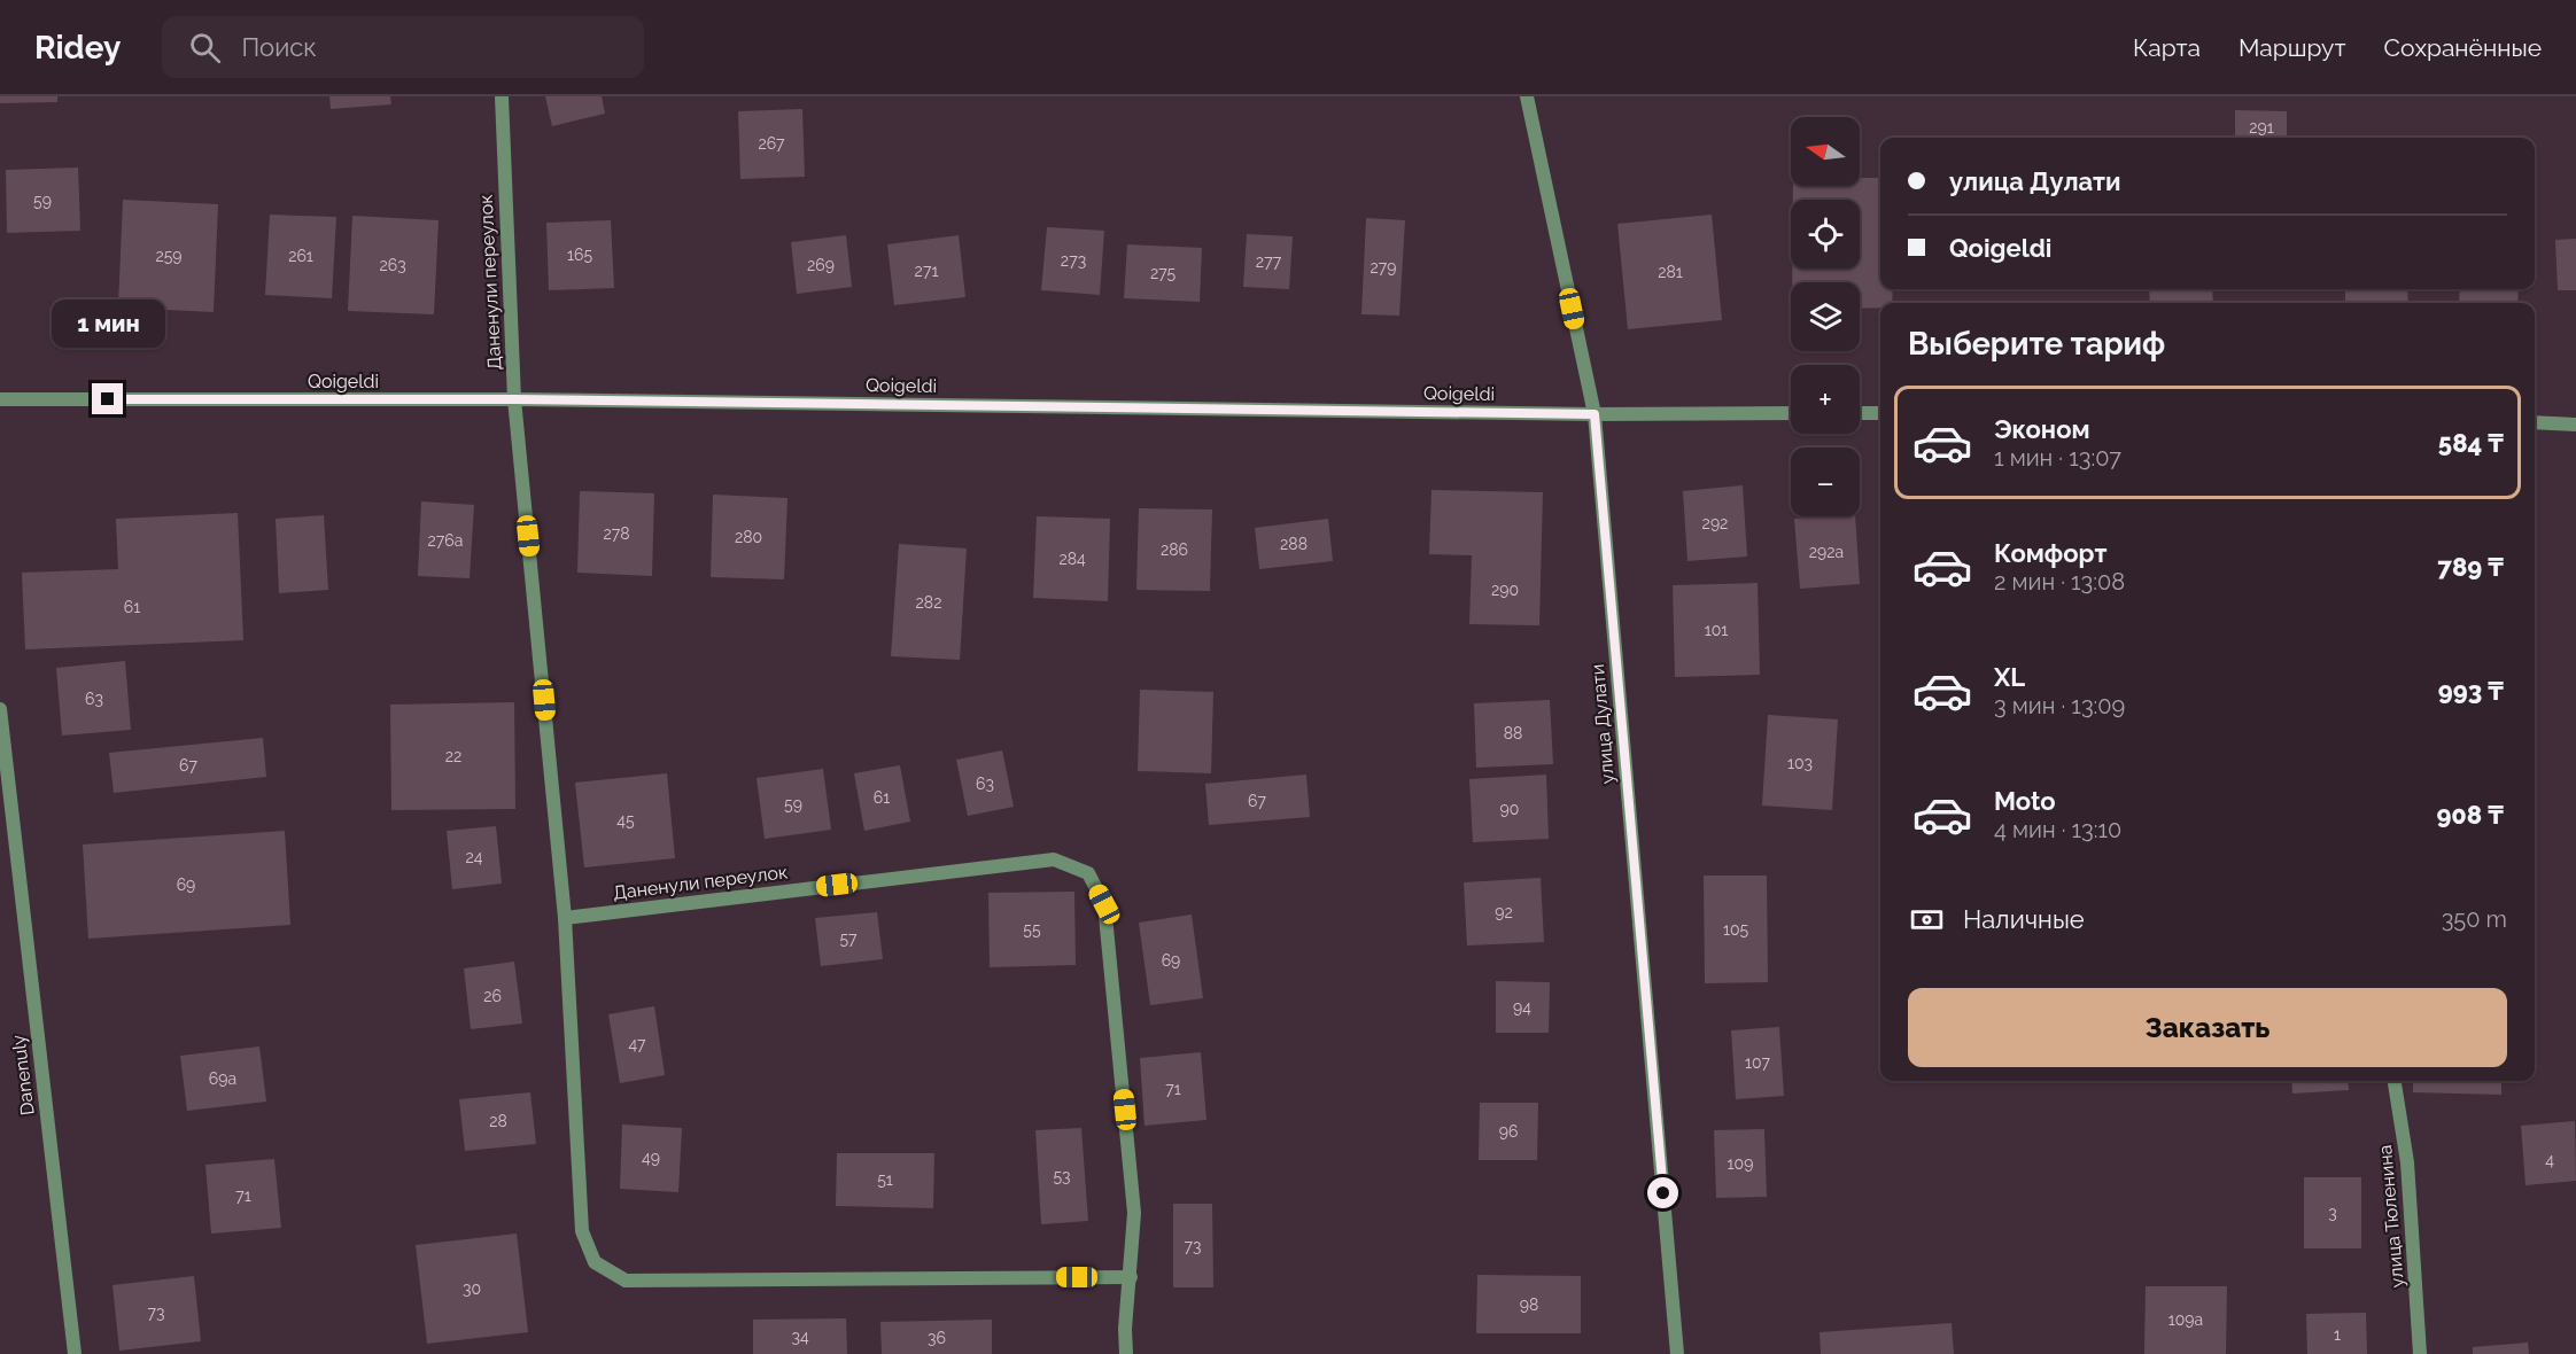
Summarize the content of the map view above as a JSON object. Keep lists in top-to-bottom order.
{
  "streets": {
    "street": [
      "Даненули переулок",
      "Qoigeldi",
      "улица Дулати",
      "Danenuly",
      "улица Тюленина"
    ]
  },
  "crossings": [
    ["Даненули переулок", "Qoigeldi"],
    ["Qoigeldi", "улица Дулати"]
  ],
  "house_numbers": [
    "291",
    "267",
    "59",
    "165",
    "259",
    "261",
    "273",
    "277",
    "263",
    "269",
    "279",
    "271",
    "281",
    "275",
    "292",
    "278",
    "280",
    "276а",
    "288",
    "286",
    "292а",
    "284",
    "290",
    "282",
    "61",
    "101",
    "63",
    "88",
    "22",
    "103",
    "67",
    "63",
    "61",
    "67",
    "59",
    "90",
    "45",
    "24",
    "69",
    "92",
    "55",
    "105",
    "57",
    "69",
    "26",
    "94",
    "47",
    "107",
    "69а",
    "71",
    "28",
    "96",
    "49",
    "4",
    "109",
    "53",
    "51",
    "71",
    "3",
    "73",
    "30",
    "98",
    "73",
    "109а",
    "1",
    "34",
    "36"
  ],
  "north": "left",
  "page": {
    "header": "Ridey",
    "search": "Поиск",
    "nav": ["Карта", "Маршрут", "Сохранённые"],
    "map_buttons": ["+", "−"],
    "banner": ["улица Дулати", "Qoigeldi"],
    "bubble": "1 мин",
    "heading": "Выберите тариф",
    "list": [
      {
        "name": "Эконом",
        "note": "1 мин · 13:07",
        "value": "584 ₸"
      },
      {
        "name": "Комфорт",
        "note": "2 мин · 13:08",
        "value": "789 ₸"
      },
      {
        "name": "XL",
        "note": "3 мин · 13:09",
        "value": "993 ₸"
      },
      {
        "name": "Moto",
        "note": "4 мин · 13:10",
        "value": "908 ₸"
      }
    ],
    "pay": ["Наличные", "350 m"],
    "buttons": "Заказать"
  }
}
